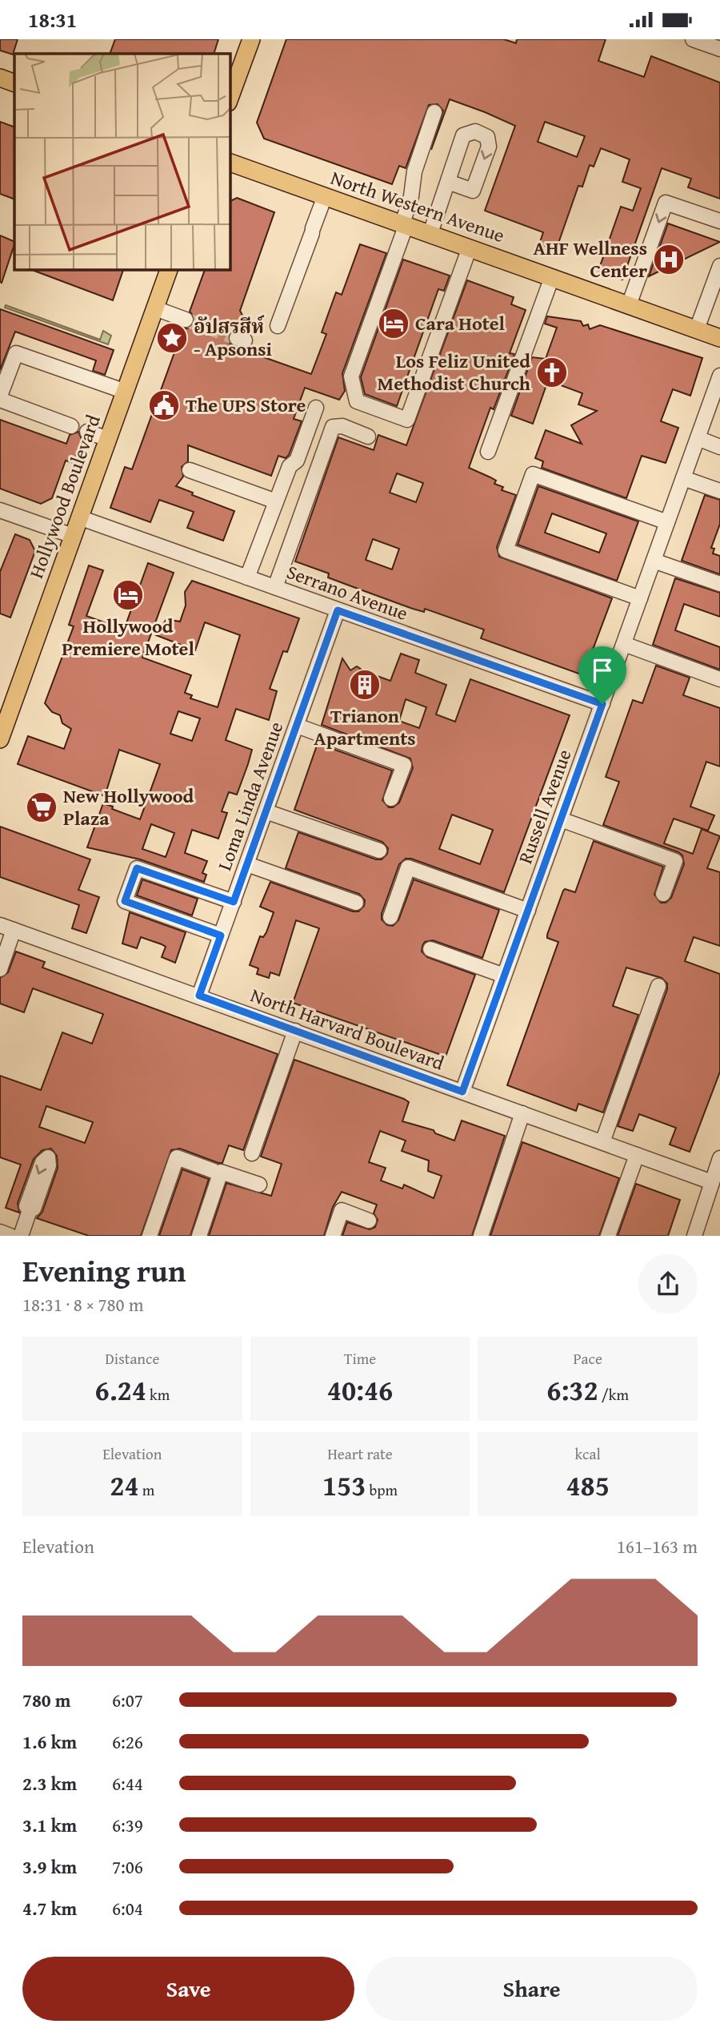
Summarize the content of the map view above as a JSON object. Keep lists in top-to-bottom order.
{
  "streets": {
    "main road": ["North Western Avenue", "Hollywood Boulevard"],
    "street": [
      "Serrano Avenue",
      "Loma Linda Avenue",
      "Russell Avenue",
      "North Harvard Boulevard"
    ]
  },
  "crossings": [
    ["Hollywood Boulevard", "Serrano Avenue"],
    ["Serrano Avenue", "Loma Linda Avenue"],
    ["Serrano Avenue", "Russell Avenue"],
    ["Loma Linda Avenue", "North Harvard Boulevard"],
    ["Russell Avenue", "North Harvard Boulevard"]
  ],
  "places": {
    "hospital": ["AHF Wellness Center"],
    "hotel": ["Cara Hotel", "Hollywood Premiere Motel"],
    "place": ["อัปสรสีห์ - Apsonsi"],
    "church": ["Los Feliz United Methodist Church"],
    "public building": ["The UPS Store"],
    "building": ["Trianon Apartments"],
    "supermarket": ["New Hollywood Plaza"]
  },
  "page": {
    "status": "18:31",
    "heading": ["Evening run", "18:31 · 8 × 780 m"],
    "stats": [
      ["Distance", "6.24 km"],
      ["Time", "40:46"],
      ["Pace", "6:32 /km"],
      ["Elevation", "24 m"],
      ["Heart rate", "153 bpm"],
      ["kcal", "485"]
    ],
    "chart": ["Elevation", "161–163 m"],
    "list": [
      {
        "name": "780 m",
        "note": "6:07"
      },
      {
        "name": "1.6 km",
        "note": "6:26"
      },
      {
        "name": "2.3 km",
        "note": "6:44"
      },
      {
        "name": "3.1 km",
        "note": "6:39"
      },
      {
        "name": "3.9 km",
        "note": "7:06"
      },
      {
        "name": "4.7 km",
        "note": "6:04"
      }
    ],
    "buttons": ["Save", "Share"]
  }
}
